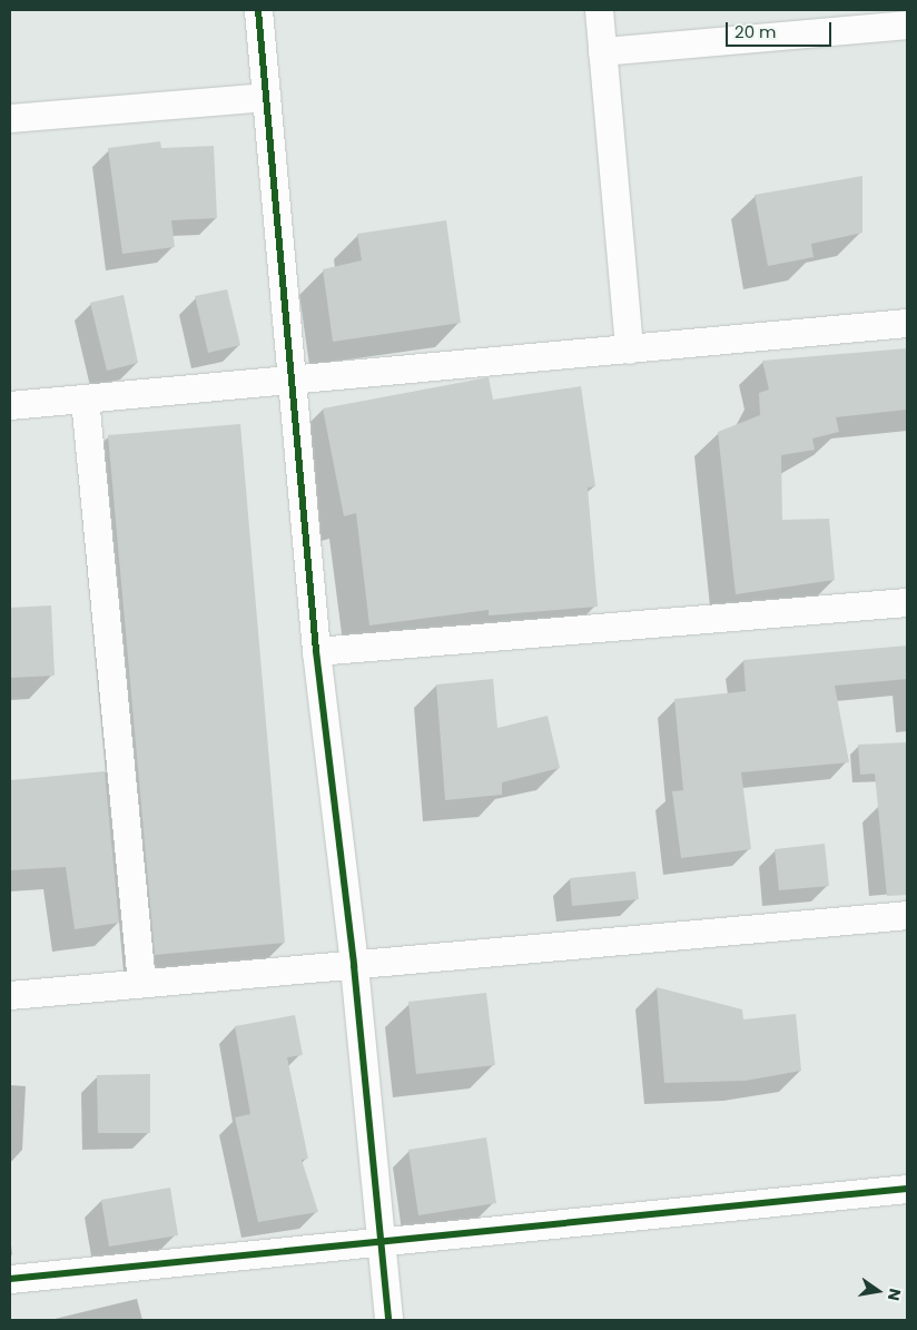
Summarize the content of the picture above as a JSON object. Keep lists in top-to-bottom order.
{
  "scale_bar": "20 m",
  "north": "right"
}
